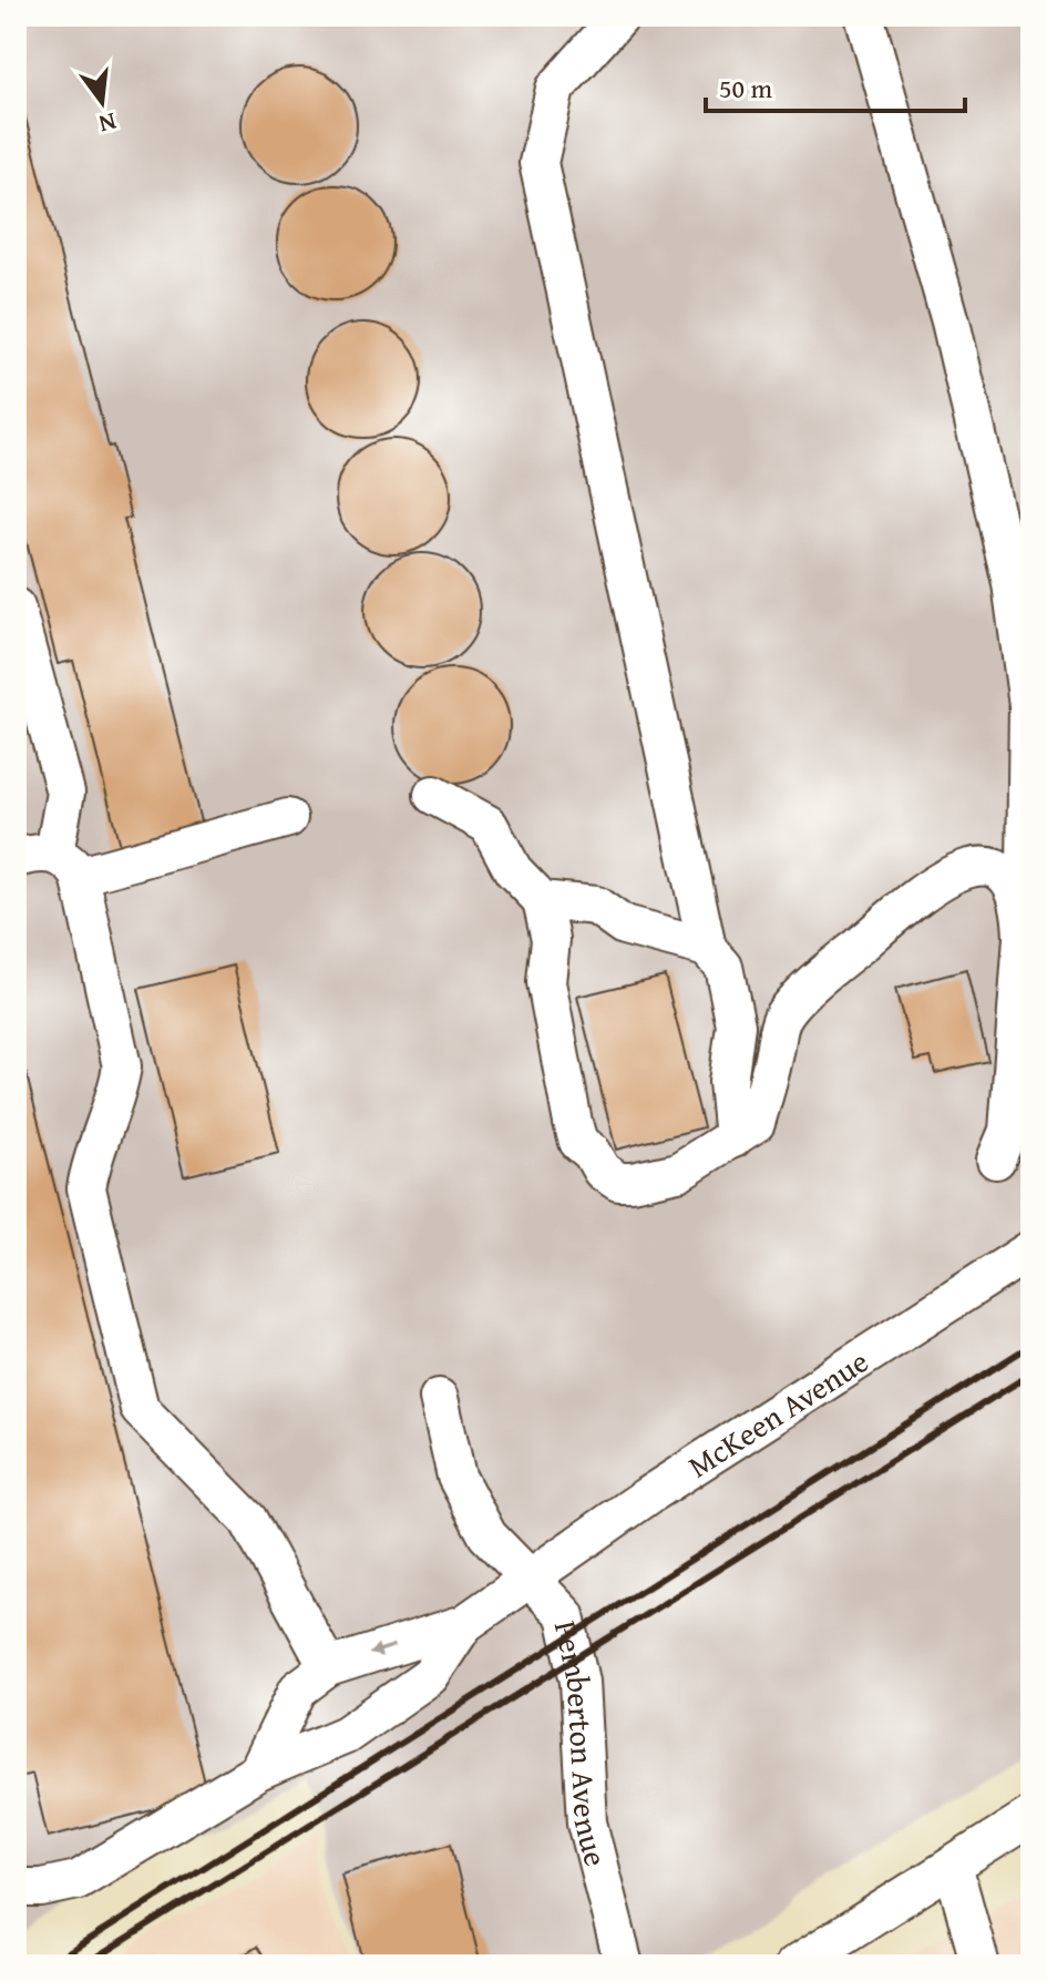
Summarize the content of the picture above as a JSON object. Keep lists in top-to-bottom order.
{
  "streets": {
    "street": ["McKeen Avenue", "Pemberton Avenue"]
  },
  "crossings": [
    ["McKeen Avenue", "Pemberton Avenue"]
  ],
  "scale_bar": "50 m",
  "north": "bottom"
}
